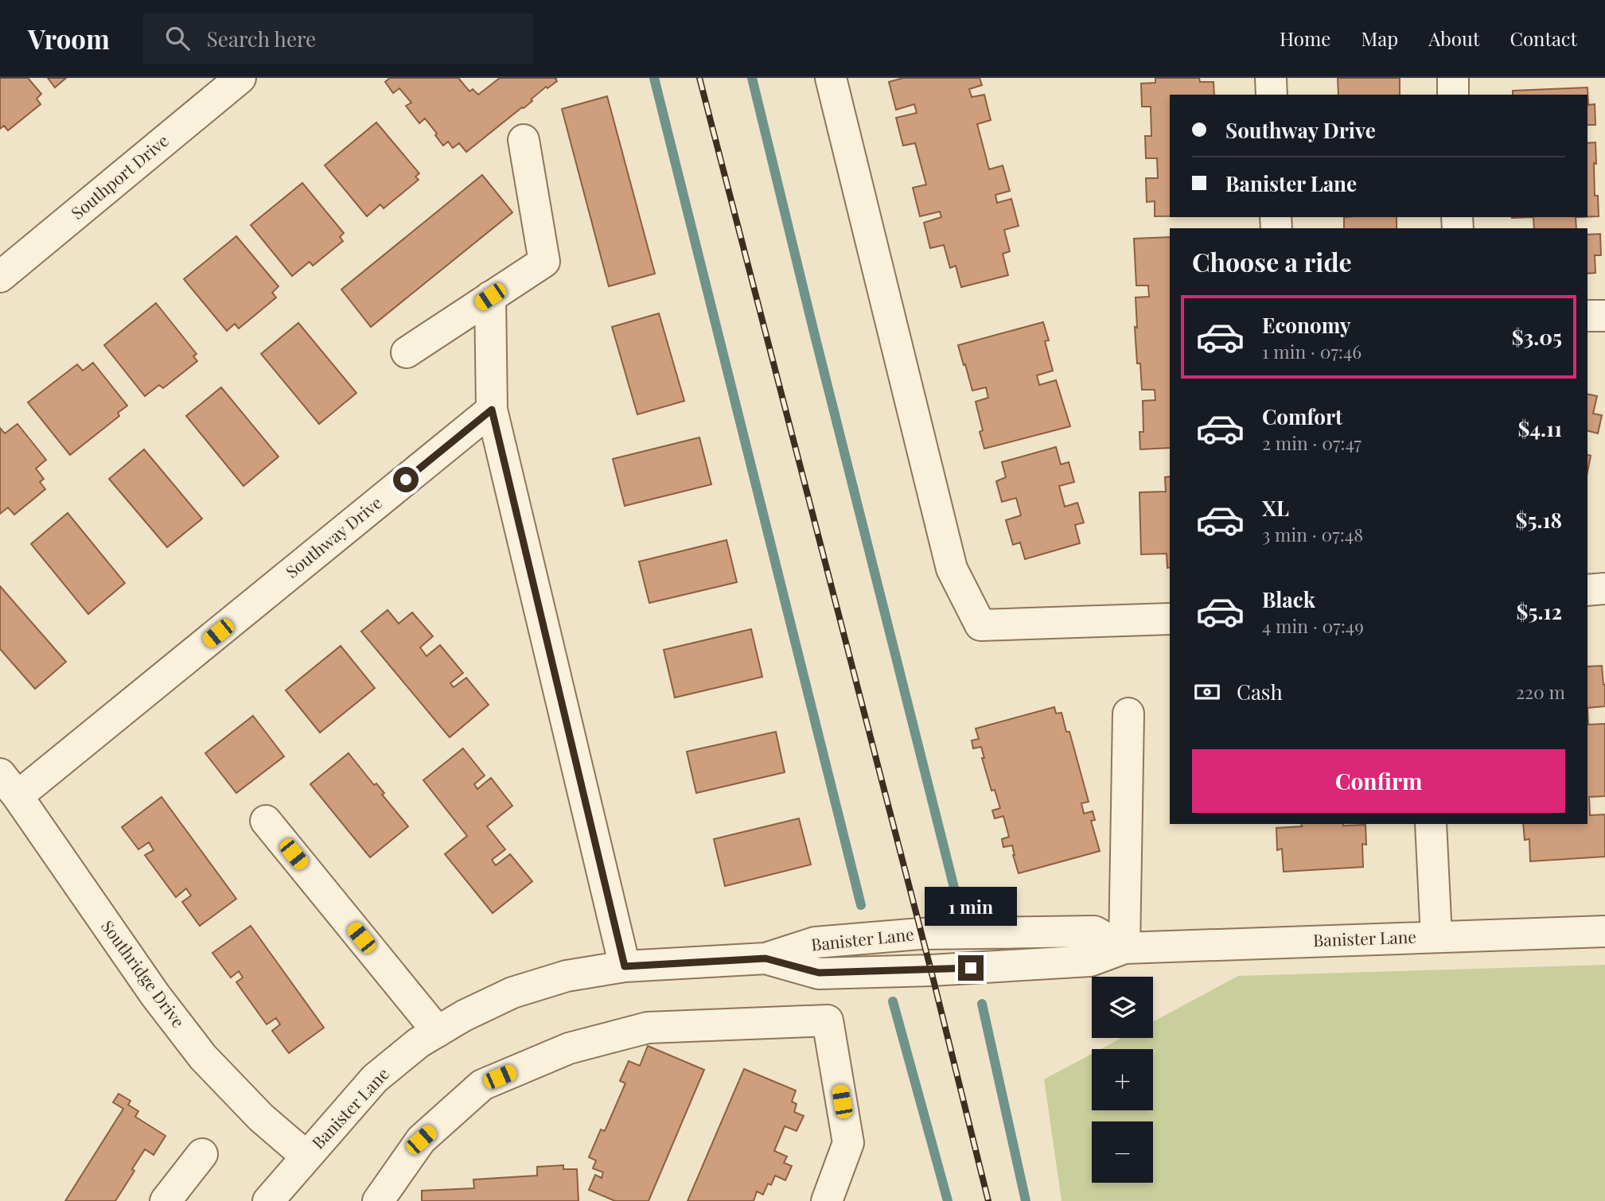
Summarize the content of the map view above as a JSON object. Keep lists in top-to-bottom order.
{
  "streets": {
    "street": [
      "Southport Drive",
      "Southway Drive",
      "Banister Lane",
      "Southridge Drive"
    ]
  },
  "crossings": [
    ["Southway Drive", "Southridge Drive"],
    ["Banister Lane", "Southridge Drive"]
  ],
  "page": {
    "header": "Vroom",
    "search": "Search here",
    "nav": [
      "Home",
      "Map",
      "About",
      "Contact"
    ],
    "banner": ["Southway Drive", "Banister Lane"],
    "heading": "Choose a ride",
    "list": [
      {
        "name": "Economy",
        "note": "1 min · 07:46",
        "value": "$3.05"
      },
      {
        "name": "Comfort",
        "note": "2 min · 07:47",
        "value": "$4.11"
      },
      {
        "name": "XL",
        "note": "3 min · 07:48",
        "value": "$5.18"
      },
      {
        "name": "Black",
        "note": "4 min · 07:49",
        "value": "$5.12"
      }
    ],
    "pay": ["Cash", "220 m"],
    "buttons": "Confirm",
    "bubble": "1 min",
    "map_buttons": ["+", "−"]
  }
}
